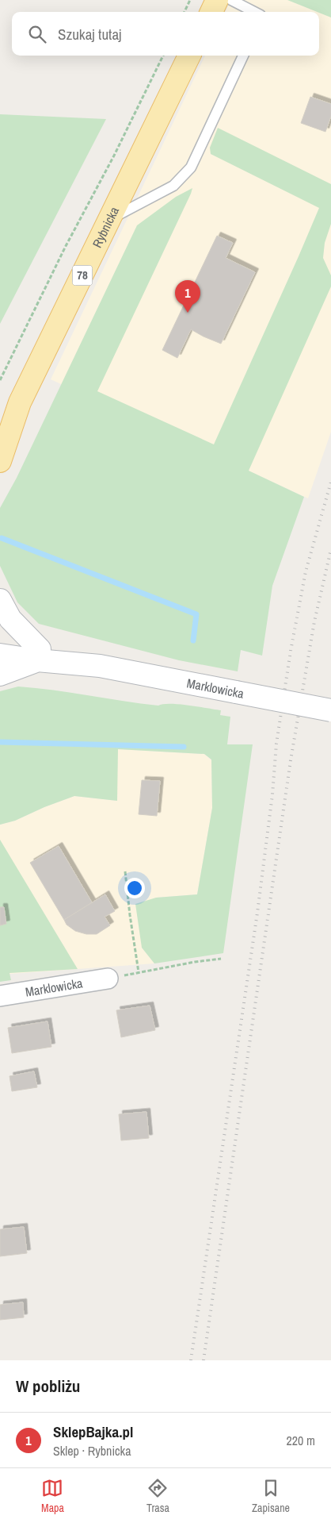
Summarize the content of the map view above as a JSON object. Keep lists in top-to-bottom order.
{
  "streets": {
    "main road": ["Rybnicka", "78", "Marklowicka"]
  },
  "page": {
    "search": "Szukaj tutaj",
    "pins": "1",
    "heading": "W pobliżu",
    "list": [
      {
        "mark": "1",
        "name": "SklepBajka.pl",
        "note": "Sklep · Rybnicka",
        "value": "220 m"
      }
    ],
    "nav": ["Mapa", "Trasa", "Zapisane"]
  }
}
